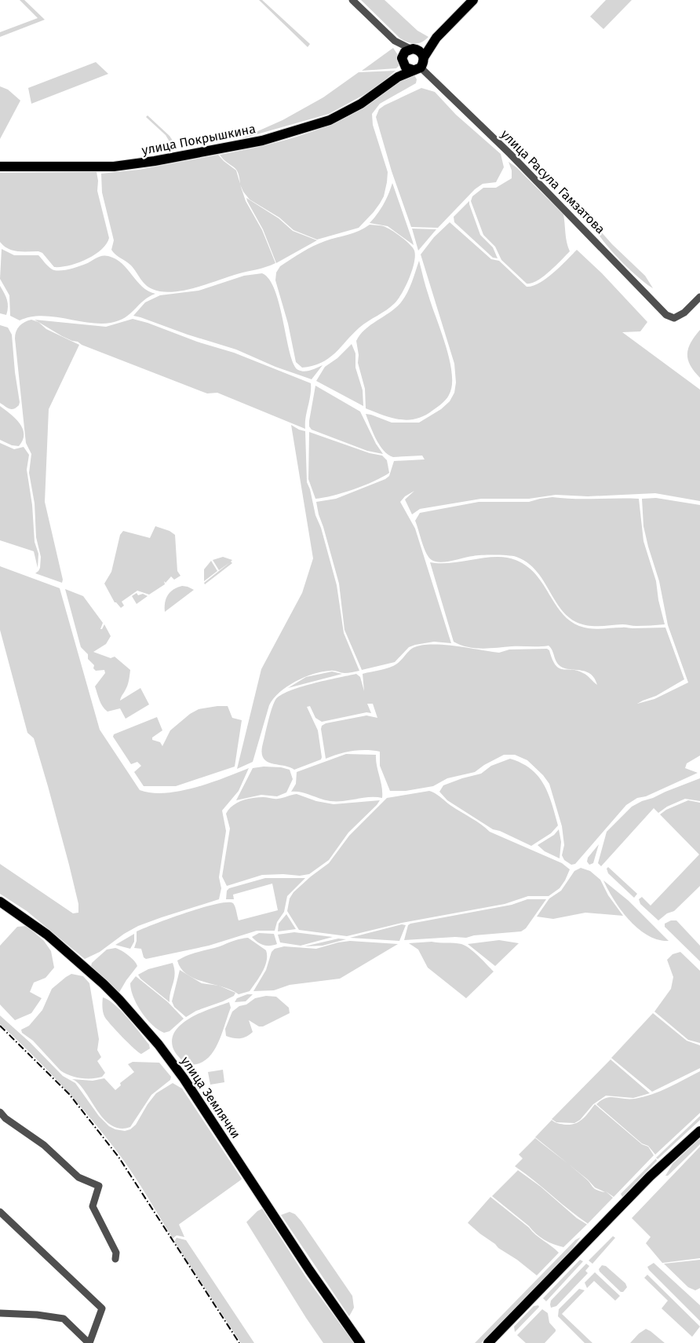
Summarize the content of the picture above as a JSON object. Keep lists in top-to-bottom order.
{
  "streets": {
    "main road": ["улица Покрышкина", "улица Землячки"],
    "street": ["улица Расула Гамзатова"]
  },
  "crossings": [
    ["улица Покрышкина", "улица Расула Гамзатова"]
  ]
}
